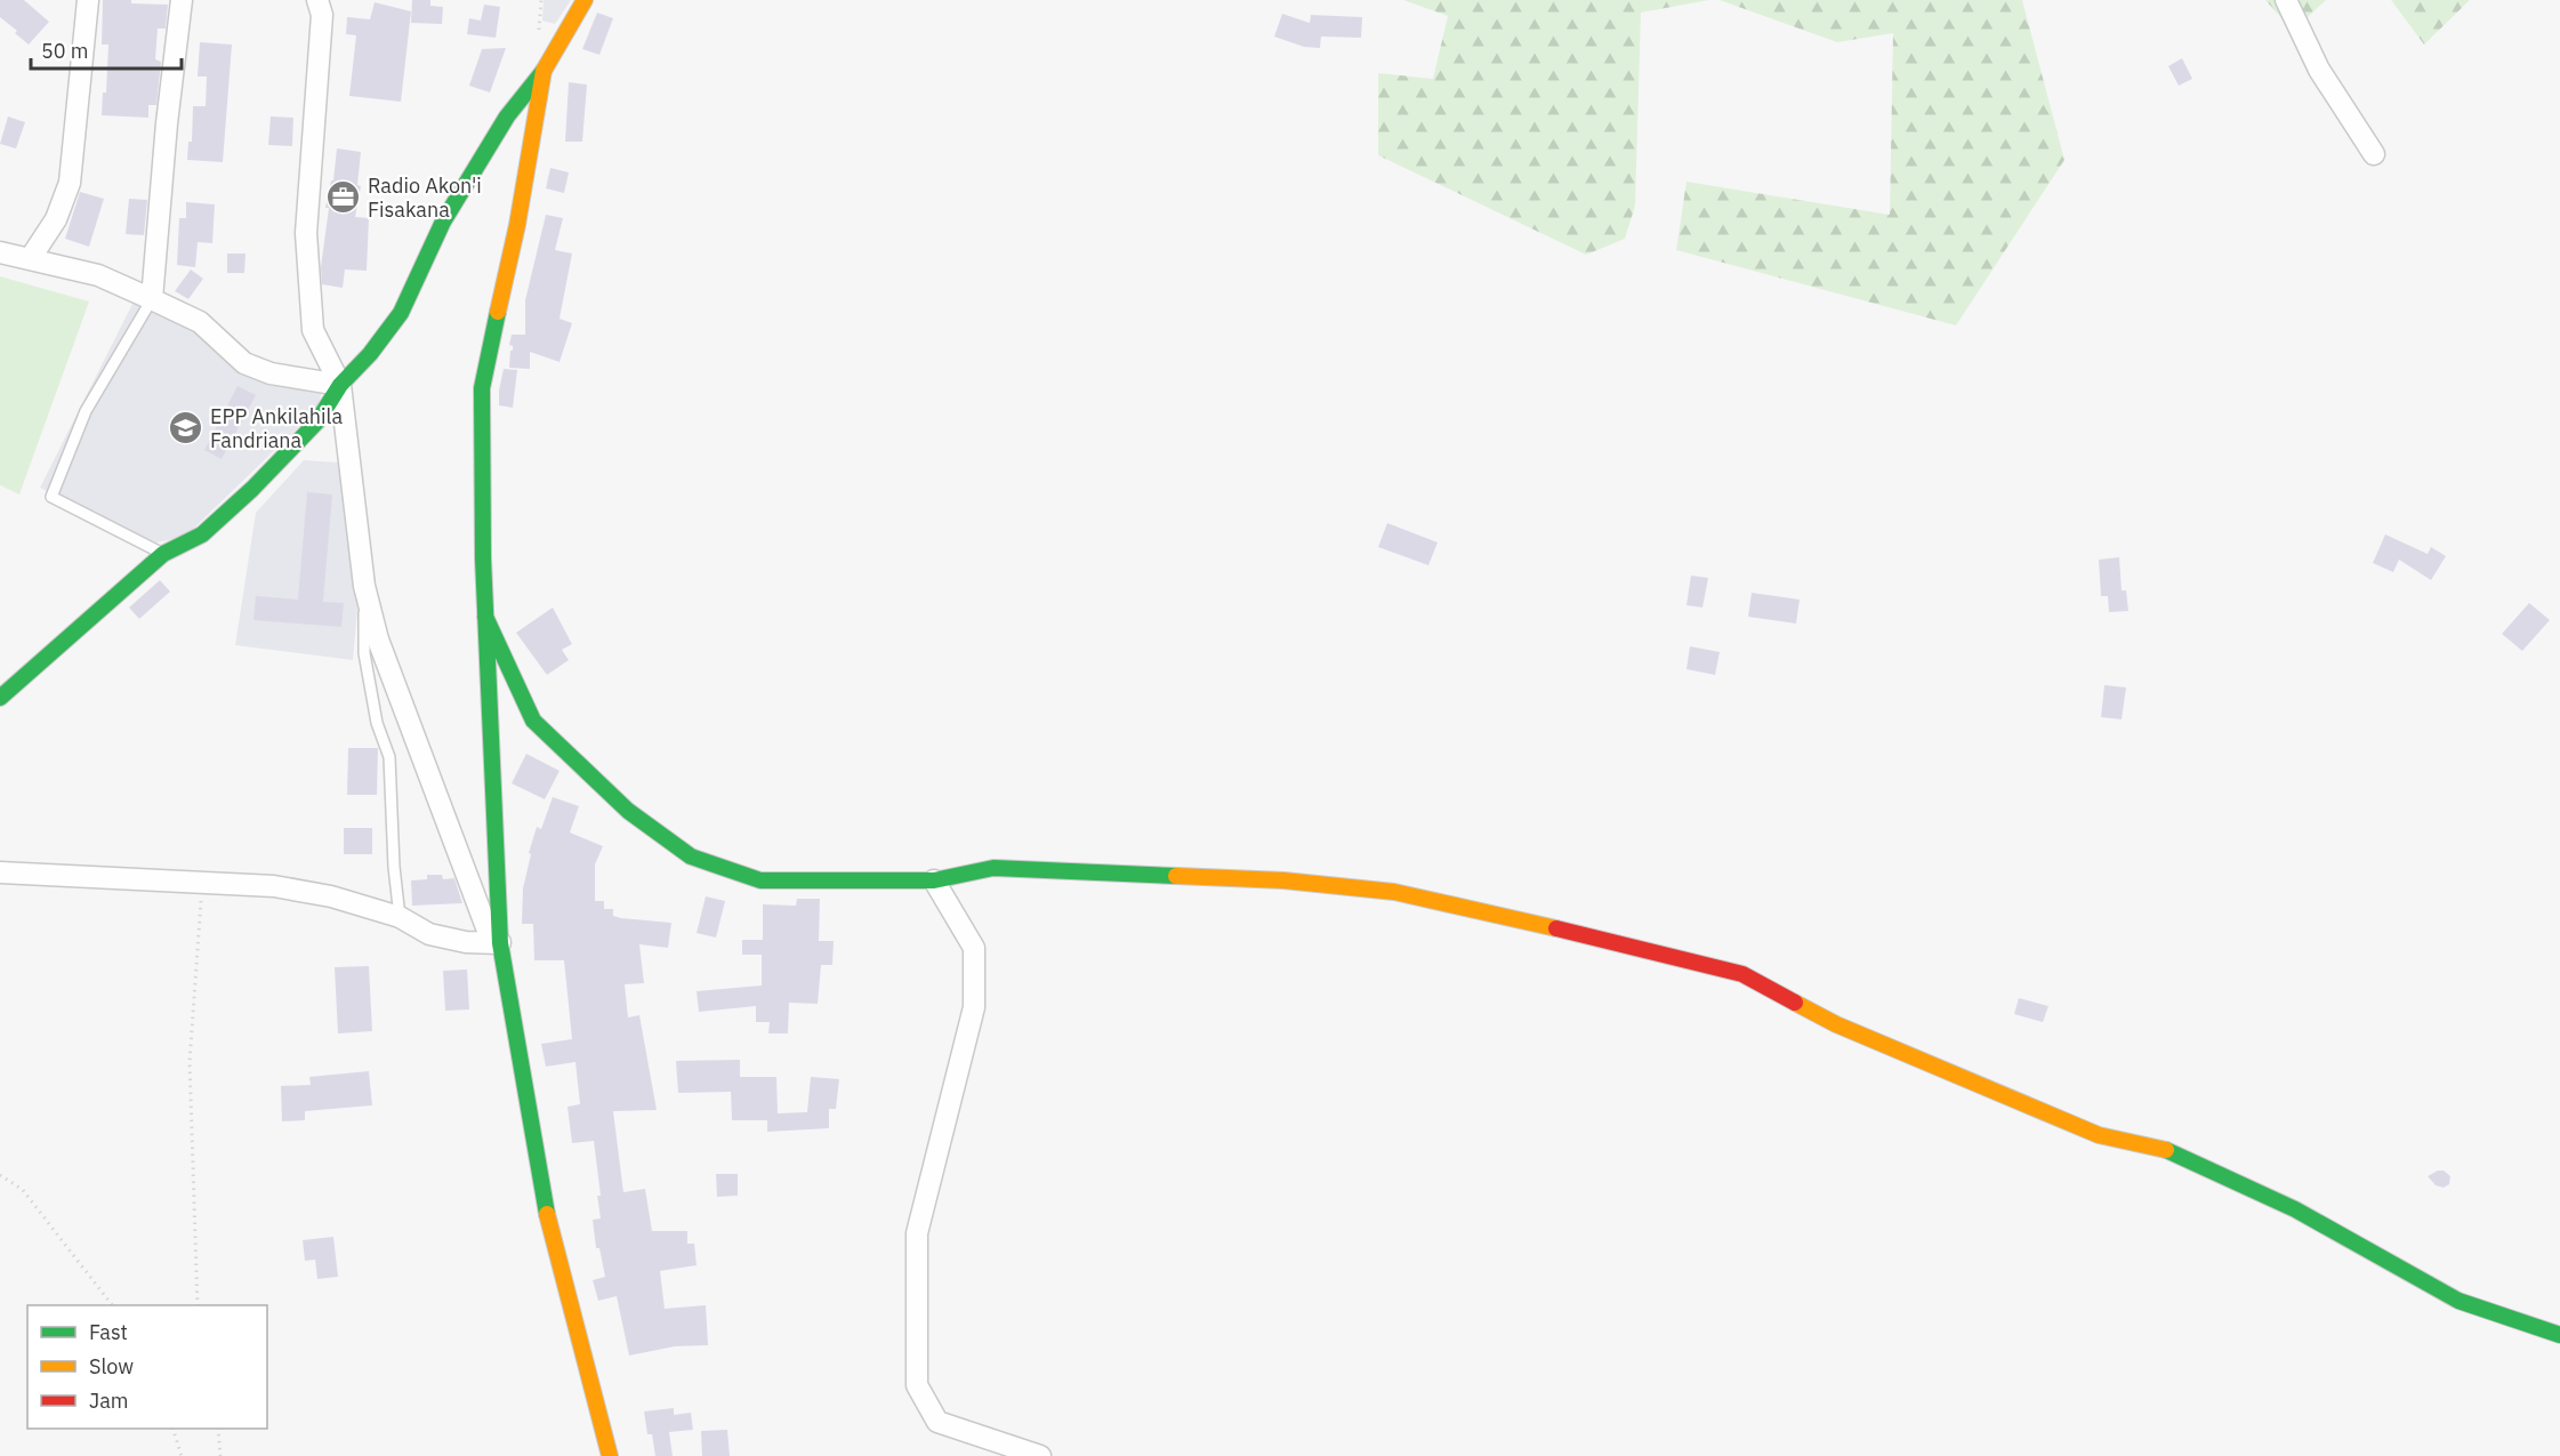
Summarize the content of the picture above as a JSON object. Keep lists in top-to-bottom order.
{
  "places": {
    "office": ["Radio Akon'i Fisakana"],
    "school or university": ["EPP Ankilahila Fandriana"]
  },
  "legend": ["Fast", "Slow", "Jam"],
  "scale_bar": "50 m"
}
